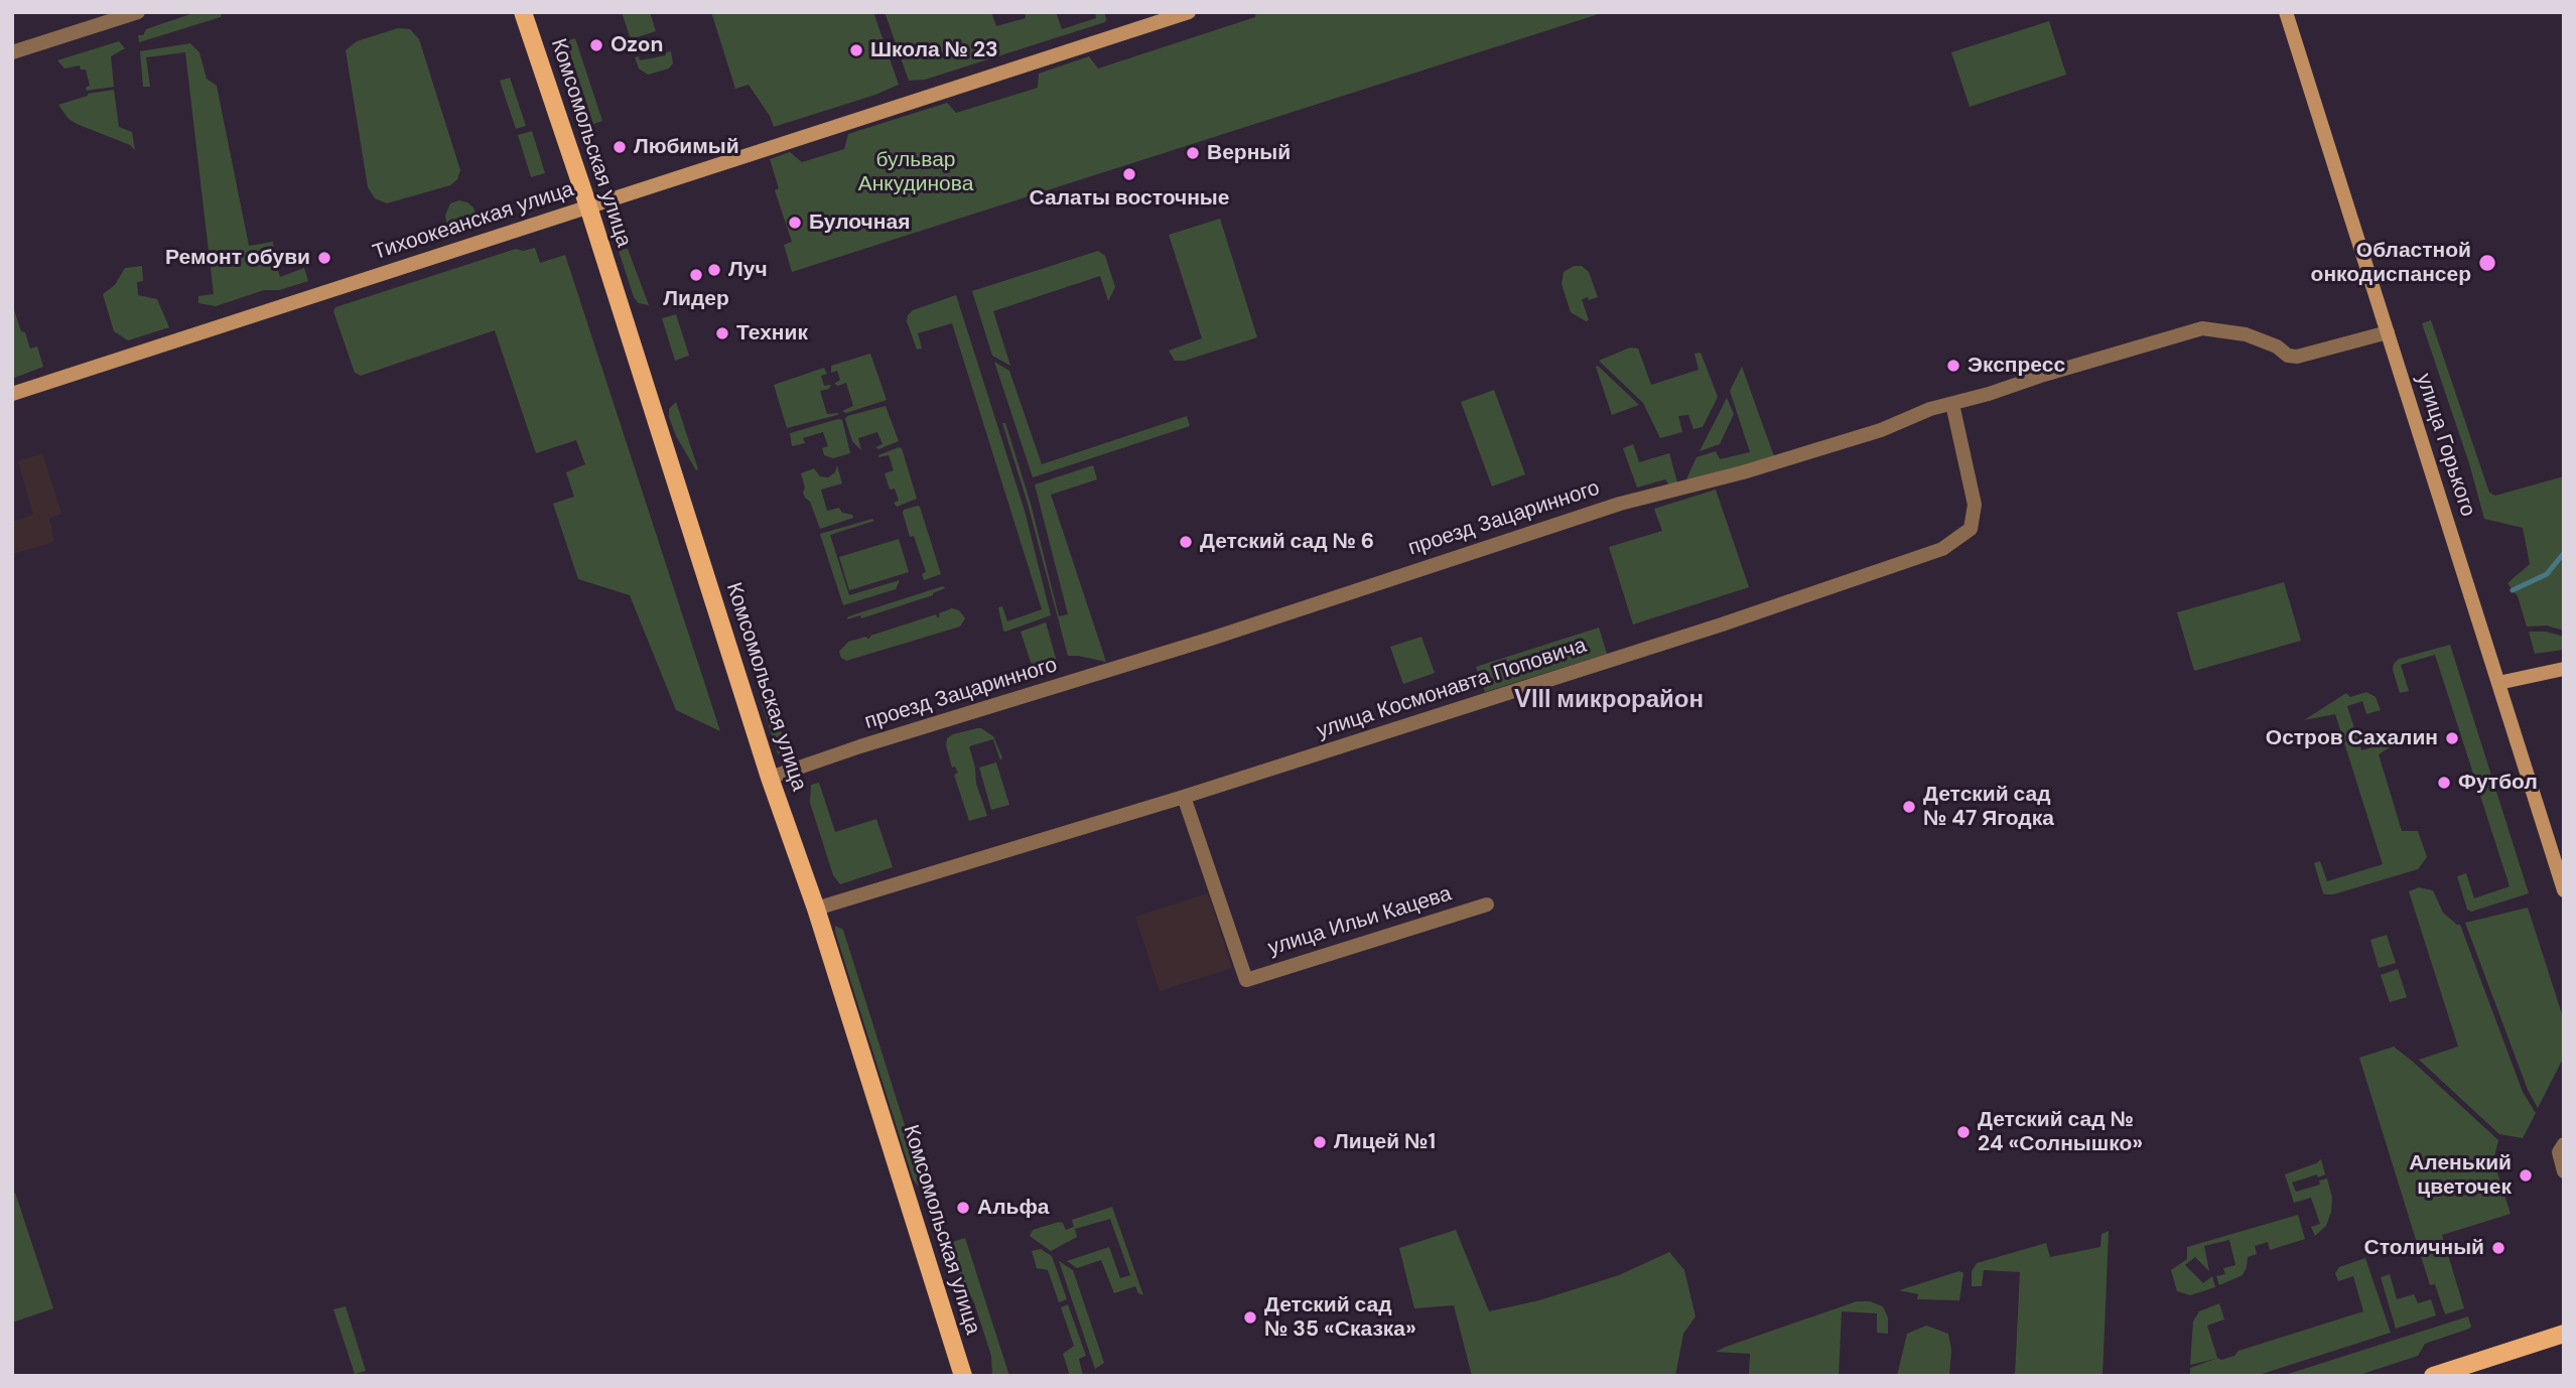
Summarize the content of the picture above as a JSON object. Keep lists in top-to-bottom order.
{
  "streets": {
    "main road": ["Комсомольская улица"],
    "street": [
      "Тихоокеанская улица",
      "улица Горького",
      "проезд Зацаринного",
      "улица Космонавта Поповича",
      "улица Ильи Кацева"
    ]
  },
  "crossings": [
    ["Комсомольская улица", "Тихоокеанская улица"],
    ["Комсомольская улица", "проезд Зацаринного"],
    ["Комсомольская улица", "улица Космонавта Поповича"],
    ["улица Горького", "проезд Зацаринного"],
    ["проезд Зацаринного", "улица Космонавта Поповича"],
    ["улица Космонавта Поповича", "улица Ильи Кацева"]
  ],
  "districts": ["VIII микрорайон"],
  "parks": ["бульвар Анкудинова"],
  "places": [
    "Ozon",
    "Школа № 23",
    "Любимый",
    "Верный",
    "Салаты восточные",
    "Булочная",
    "Ремонт обуви",
    "Областной онкодиспансер",
    "Луч",
    "Лидер",
    "Техник",
    "Экспресс",
    "Детский сад № 6",
    "Остров Сахалин",
    "Футбол",
    "Детский сад № 47 Ягодка",
    "Детский сад № 24 «Солнышко»",
    "Лицей №1",
    "Аленький цветочек",
    "Альфа",
    "Столичный",
    "Детский сад № 35 «Сказка»"
  ]
}
